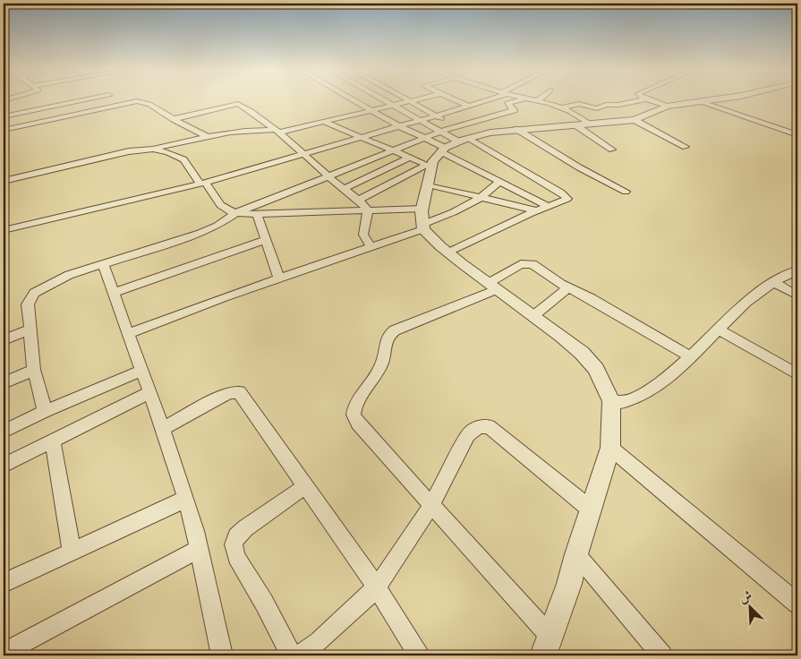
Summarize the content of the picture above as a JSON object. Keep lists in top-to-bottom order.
{
  "north": "top left"
}
